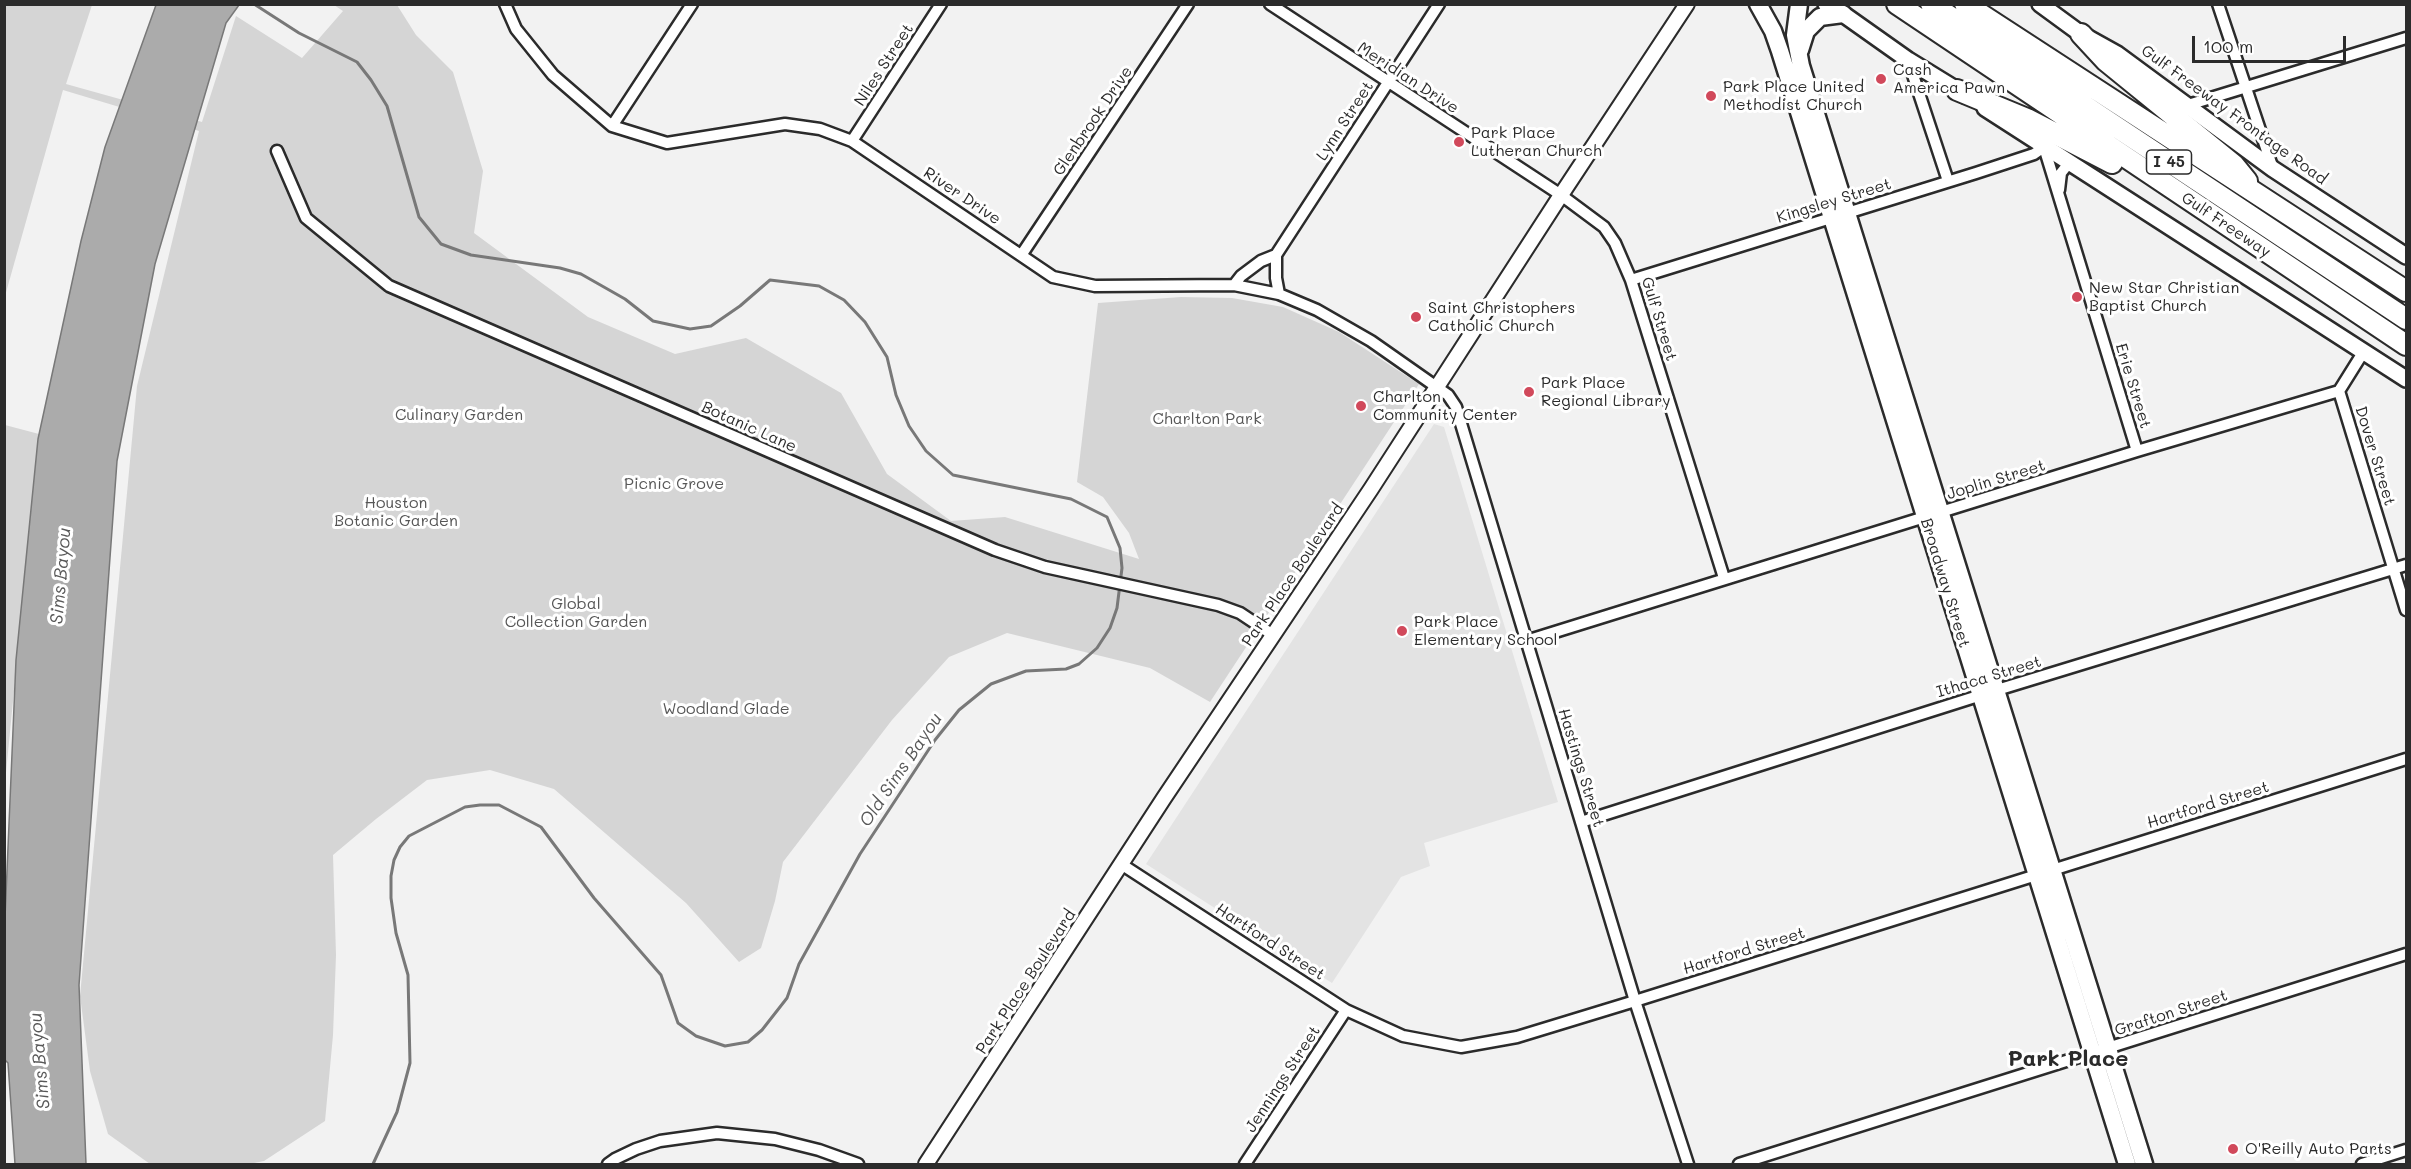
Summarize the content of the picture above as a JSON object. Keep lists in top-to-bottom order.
{
  "streets": {
    "highway": ["I 45", "Gulf Freeway"],
    "main road": ["Gulf Freeway Frontage Road", "Broadway Street"],
    "street": [
      "Niles Street",
      "Meridian Drive",
      "Glenbrook Drive",
      "Lynn Street",
      "River Drive",
      "Kingsley Street",
      "Gulf Street",
      "Erie Street",
      "Botanic Lane",
      "Dover Street",
      "Joplin Street",
      "Park Place Boulevard",
      "Ithaca Street",
      "Hastings Street",
      "Hartford Street",
      "Grafton Street",
      "Jennings Street"
    ]
  },
  "crossings": [
    ["Niles Street", "River Drive"],
    ["Meridian Drive", "Lynn Street"],
    ["Meridian Drive", "Gulf Street"],
    ["Meridian Drive", "Park Place Boulevard"],
    ["Glenbrook Drive", "River Drive"],
    ["Lynn Street", "River Drive"],
    ["River Drive", "Park Place Boulevard"],
    ["River Drive", "Hastings Street"],
    ["Kingsley Street", "Gulf Street"],
    ["Kingsley Street", "Erie Street"],
    ["Kingsley Street", "Broadway Street"],
    ["Gulf Street", "Joplin Street"],
    ["Gulf Street", "Park Place Boulevard"],
    ["Erie Street", "Joplin Street"],
    ["Botanic Lane", "Park Place Boulevard"],
    ["Dover Street", "Joplin Street"],
    ["Dover Street", "Ithaca Street"],
    ["Joplin Street", "Broadway Street"],
    ["Joplin Street", "Hastings Street"],
    ["Park Place Boulevard", "Hastings Street"],
    ["Park Place Boulevard", "Hartford Street"],
    ["Broadway Street", "Ithaca Street"],
    ["Broadway Street", "Hartford Street"],
    ["Broadway Street", "Grafton Street"],
    ["Ithaca Street", "Hastings Street"],
    ["Hastings Street", "Hartford Street"],
    ["Hartford Street", "Jennings Street"]
  ],
  "districts": ["Park Place"],
  "water": ["Sims Bayou", "Old Sims Bayou"],
  "parks": [
    "Culinary Garden",
    "Charlton Park",
    "Picnic Grove",
    "Houston Botanic Garden",
    "Global Collection Garden",
    "Woodland Glade"
  ],
  "places": [
    "Cash America Pawn",
    "Park Place United Methodist Church",
    "Park Place Lutheran Church",
    "New Star Christian Baptist Church",
    "Saint Christophers Catholic Church",
    "Park Place Regional Library",
    "Charlton Community Center",
    "Park Place Elementary School",
    "O'Reilly Auto Parts"
  ],
  "scale_bar": "100 m"
}
